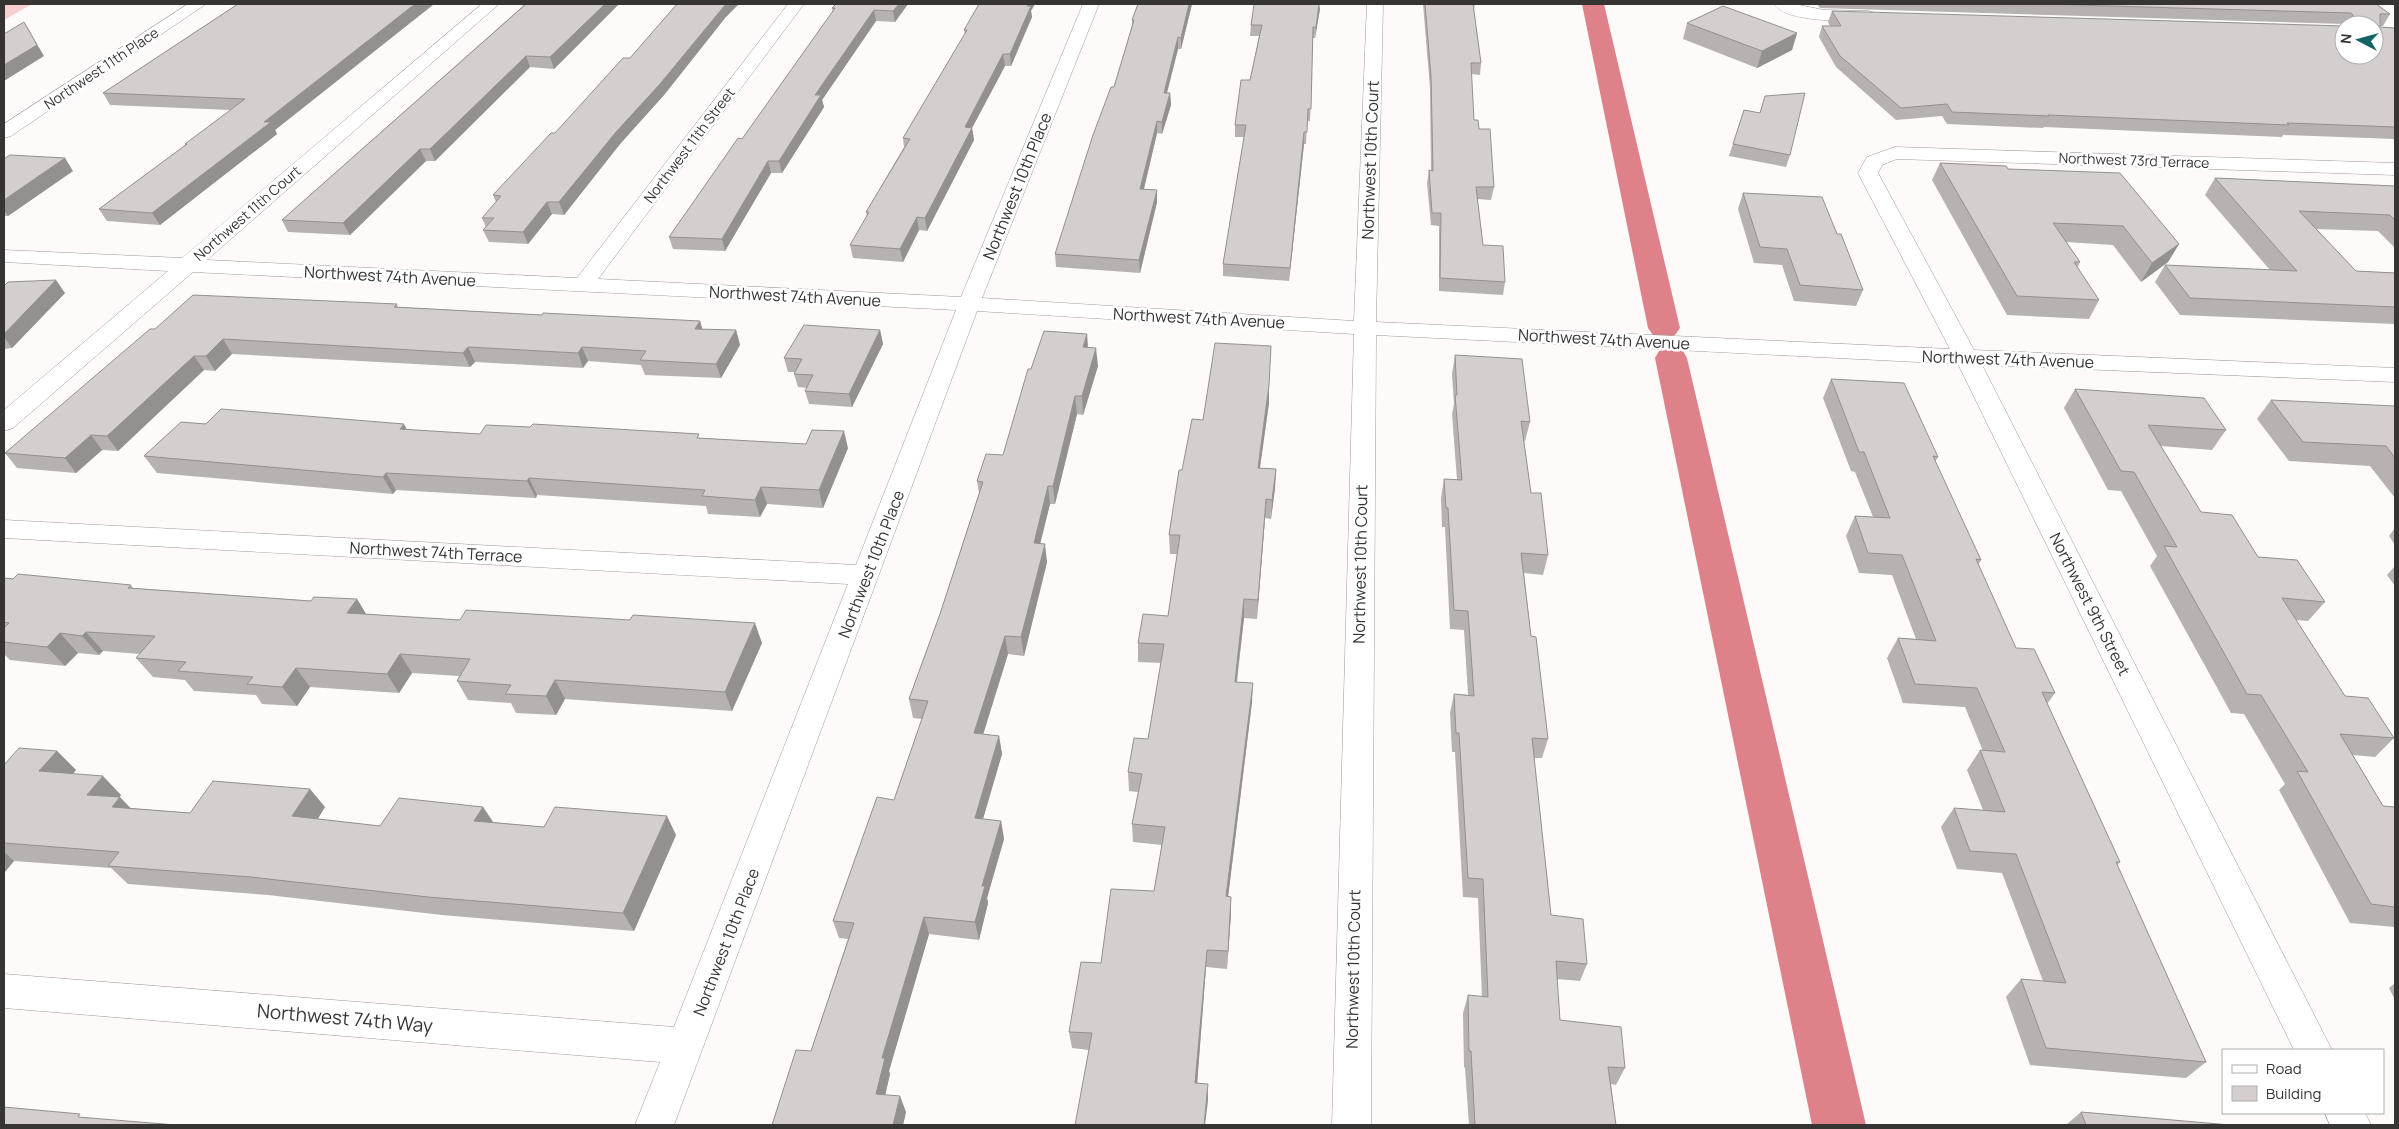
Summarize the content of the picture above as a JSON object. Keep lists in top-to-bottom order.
{
  "streets": {
    "street": [
      "Northwest 11th Place",
      "Northwest 11th Street",
      "Northwest 10th Court",
      "Northwest 73rd Terrace",
      "Northwest 10th Place",
      "Northwest 11th Court",
      "Northwest 74th Avenue",
      "Northwest 74th Terrace",
      "Northwest 9th Street",
      "Northwest 74th Way"
    ]
  },
  "crossings": [
    ["Northwest 11th Street", "Northwest 74th Avenue"],
    ["Northwest 10th Court", "Northwest 74th Avenue"],
    ["Northwest 73rd Terrace", "Northwest 9th Street"],
    ["Northwest 10th Place", "Northwest 74th Avenue"],
    ["Northwest 10th Place", "Northwest 74th Terrace"],
    ["Northwest 10th Place", "Northwest 74th Way"],
    ["Northwest 11th Court", "Northwest 74th Avenue"],
    ["Northwest 74th Avenue", "Northwest 9th Street"]
  ],
  "legend": ["Road", "Building"],
  "north": "left"
}
